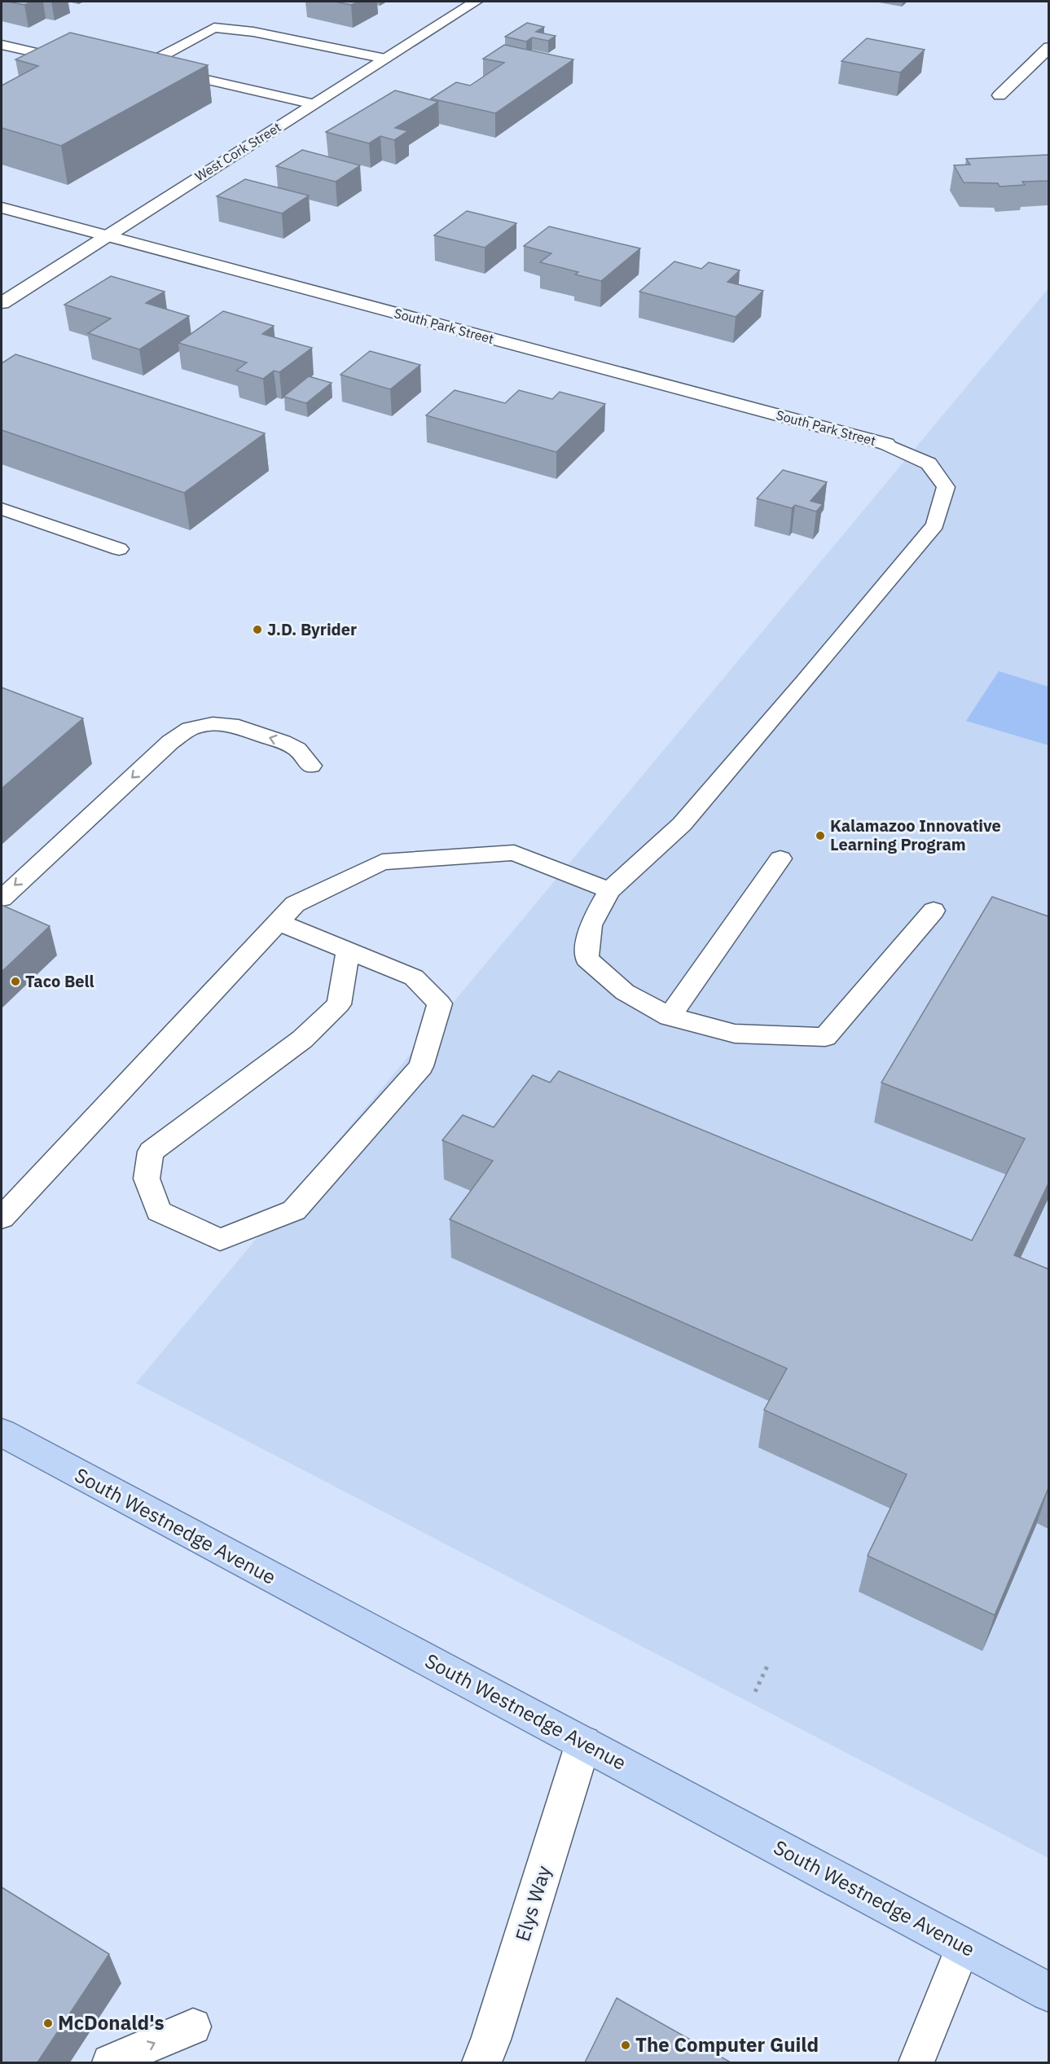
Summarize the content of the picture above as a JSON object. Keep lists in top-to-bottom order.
{
  "streets": {
    "main road": ["South Westnedge Avenue"],
    "street": ["West Cork Street", "South Park Street", "Elys Way"]
  },
  "crossings": [
    ["West Cork Street", "South Park Street"],
    ["South Westnedge Avenue", "Elys Way"]
  ],
  "places": [
    "J.D. Byrider",
    "Kalamazoo Innovative Learning Program",
    "Taco Bell",
    "McDonald's",
    "The Computer Guild"
  ]
}
